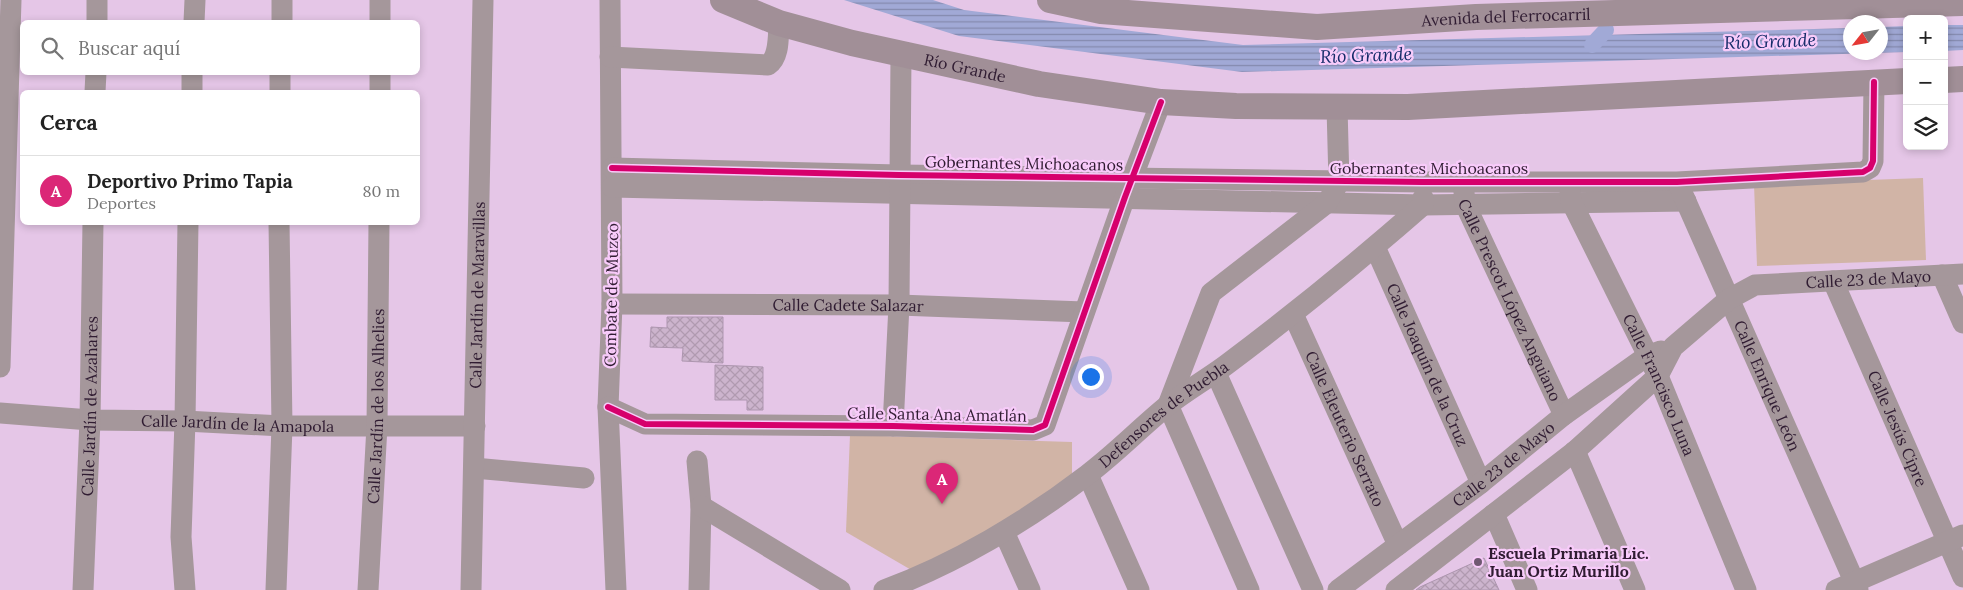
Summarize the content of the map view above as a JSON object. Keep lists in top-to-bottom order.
{
  "streets": {
    "main road": ["Avenida del Ferrocarril", "Río Grande"],
    "street": [
      "Gobernantes Michoacanos",
      "Calle 23 de Mayo",
      "Calle Jardín de Maravillas",
      "Combate de Muzco",
      "Calle Prescot López Anguiano",
      "Calle Cadete Salazar",
      "Calle Joaquín de la Cruz",
      "Calle Francisco Luna",
      "Calle Enrique León",
      "Calle Jardín de Azahares",
      "Calle Jardín de los Alhelies",
      "Calle Santa Ana Amatlán",
      "Defensores de Puebla",
      "Calle Jardín de la Amapola",
      "Calle Eleuterio Serrato",
      "Calle Jesús Cipre"
    ]
  },
  "crossings": [
    ["Río Grande", "Gobernantes Michoacanos"],
    ["Río Grande", "Calle Santa Ana Amatlán"],
    ["Gobernantes Michoacanos", "Combate de Muzco"],
    ["Gobernantes Michoacanos", "Calle Prescot López Anguiano"],
    ["Gobernantes Michoacanos", "Calle Francisco Luna"],
    ["Gobernantes Michoacanos", "Calle Enrique León"],
    ["Gobernantes Michoacanos", "Calle Santa Ana Amatlán"],
    ["Gobernantes Michoacanos", "Defensores de Puebla"],
    ["Calle 23 de Mayo", "Calle Prescot López Anguiano"],
    ["Calle 23 de Mayo", "Calle Joaquín de la Cruz"],
    ["Calle 23 de Mayo", "Calle Francisco Luna"],
    ["Calle 23 de Mayo", "Calle Enrique León"],
    ["Calle 23 de Mayo", "Calle Eleuterio Serrato"],
    ["Calle 23 de Mayo", "Calle Jesús Cipre"],
    ["Calle Jardín de Maravillas", "Calle Jardín de la Amapola"],
    ["Combate de Muzco", "Calle Cadete Salazar"],
    ["Combate de Muzco", "Calle Santa Ana Amatlán"],
    ["Calle Cadete Salazar", "Calle Santa Ana Amatlán"],
    ["Calle Joaquín de la Cruz", "Defensores de Puebla"],
    ["Calle Jardín de Azahares", "Calle Jardín de la Amapola"],
    ["Calle Jardín de los Alhelies", "Calle Jardín de la Amapola"],
    ["Defensores de Puebla", "Calle Eleuterio Serrato"]
  ],
  "water": ["Río Grande"],
  "places": ["Escuela Primaria Lic. Juan Ortiz Murillo"],
  "north": "bottom left",
  "page": {
    "map_buttons": ["+", "−"],
    "search": "Buscar aquí",
    "heading": "Cerca",
    "list": [
      {
        "mark": "A",
        "name": "Deportivo Primo Tapia",
        "note": "Deportes",
        "value": "80 m"
      }
    ],
    "pins": "A"
  }
}
